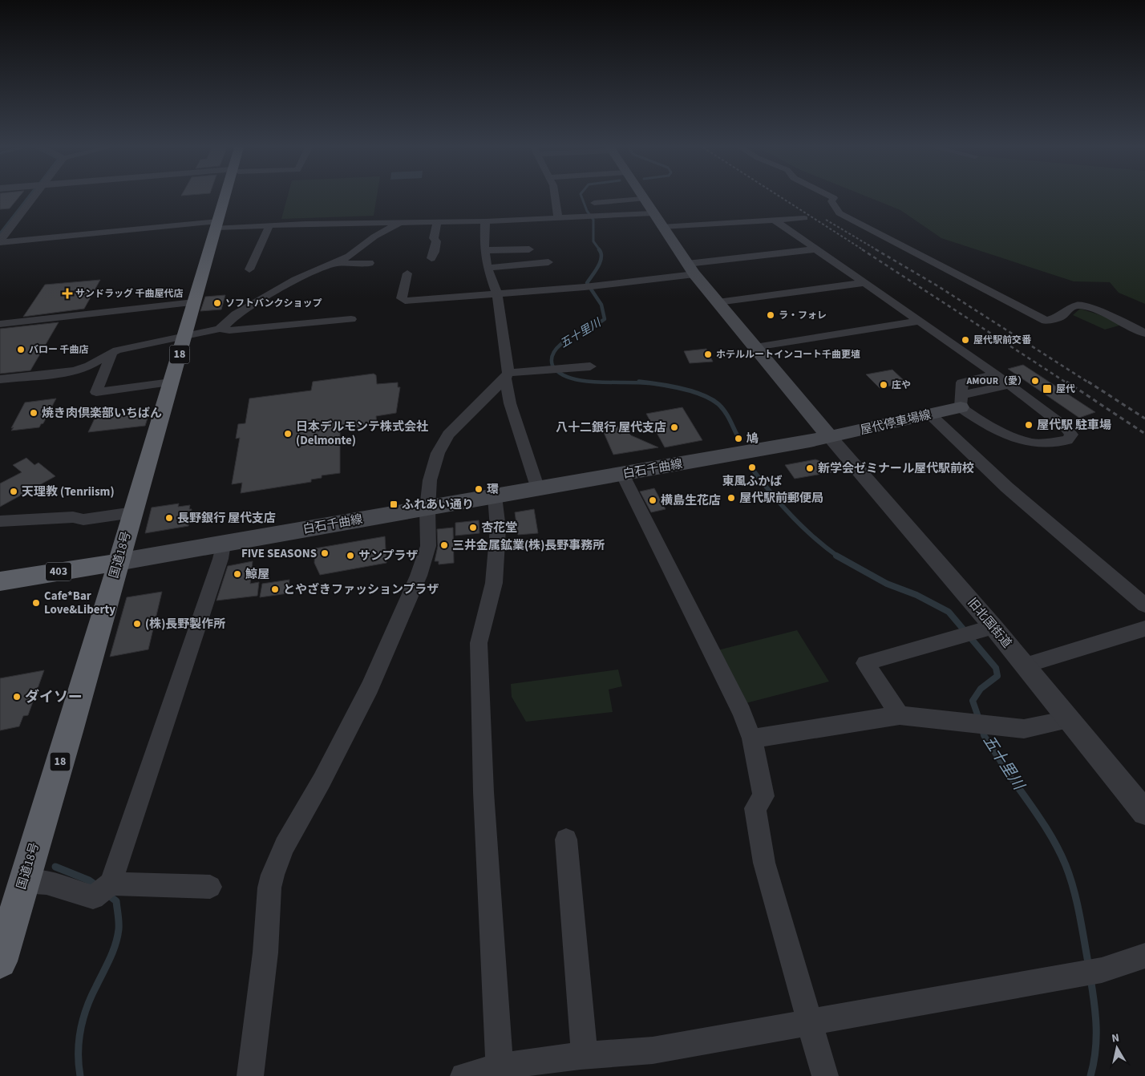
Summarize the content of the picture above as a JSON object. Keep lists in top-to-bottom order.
{
  "streets": {
    "highway": ["18", "国道18号", "403"],
    "main road": ["屋代停車場線", "白石千曲線"],
    "street": ["旧北国街道"]
  },
  "crossings": [
    ["屋代停車場線", "白石千曲線"],
    ["屋代停車場線", "旧北国街道"],
    ["白石千曲線", "国道18号"],
    ["白石千曲線", "403"],
    ["白石千曲線", "旧北国街道"],
    ["国道18号", "403"]
  ],
  "water": ["五十里川"],
  "places": {
    "health": ["サンドラッグ 千曲屋代店"],
    "other": [
      "ソフトバンクショップ",
      "ラ・フォレ",
      "屋代駅前交番",
      "バロー 千曲店",
      "ホテルルートインコート千曲更埴",
      "AMOUR（愛）",
      "庄や",
      "焼き肉倶楽部いちばん",
      "屋代駅 駐車場",
      "八十二銀行 屋代支店",
      "日本デルモンテ株式会社 (Delmonte)",
      "鳩",
      "東風ふかば",
      "新学会ゼミナール屋代駅前校",
      "環",
      "天理教 (Tenriism)",
      "屋代駅前郵便局",
      "横島生花店",
      "長野銀行 屋代支店",
      "杏花堂",
      "三井金属鉱業(株)長野事務所",
      "FIVE SEASONS",
      "サンプラザ",
      "鯨屋",
      "とやざきファッションプラザ",
      "Cafe*Bar Love&Liberty",
      "(株)長野製作所",
      "ダイソー"
    ],
    "transit": ["屋代", "ふれあい通り"]
  },
  "north": "top"
}
